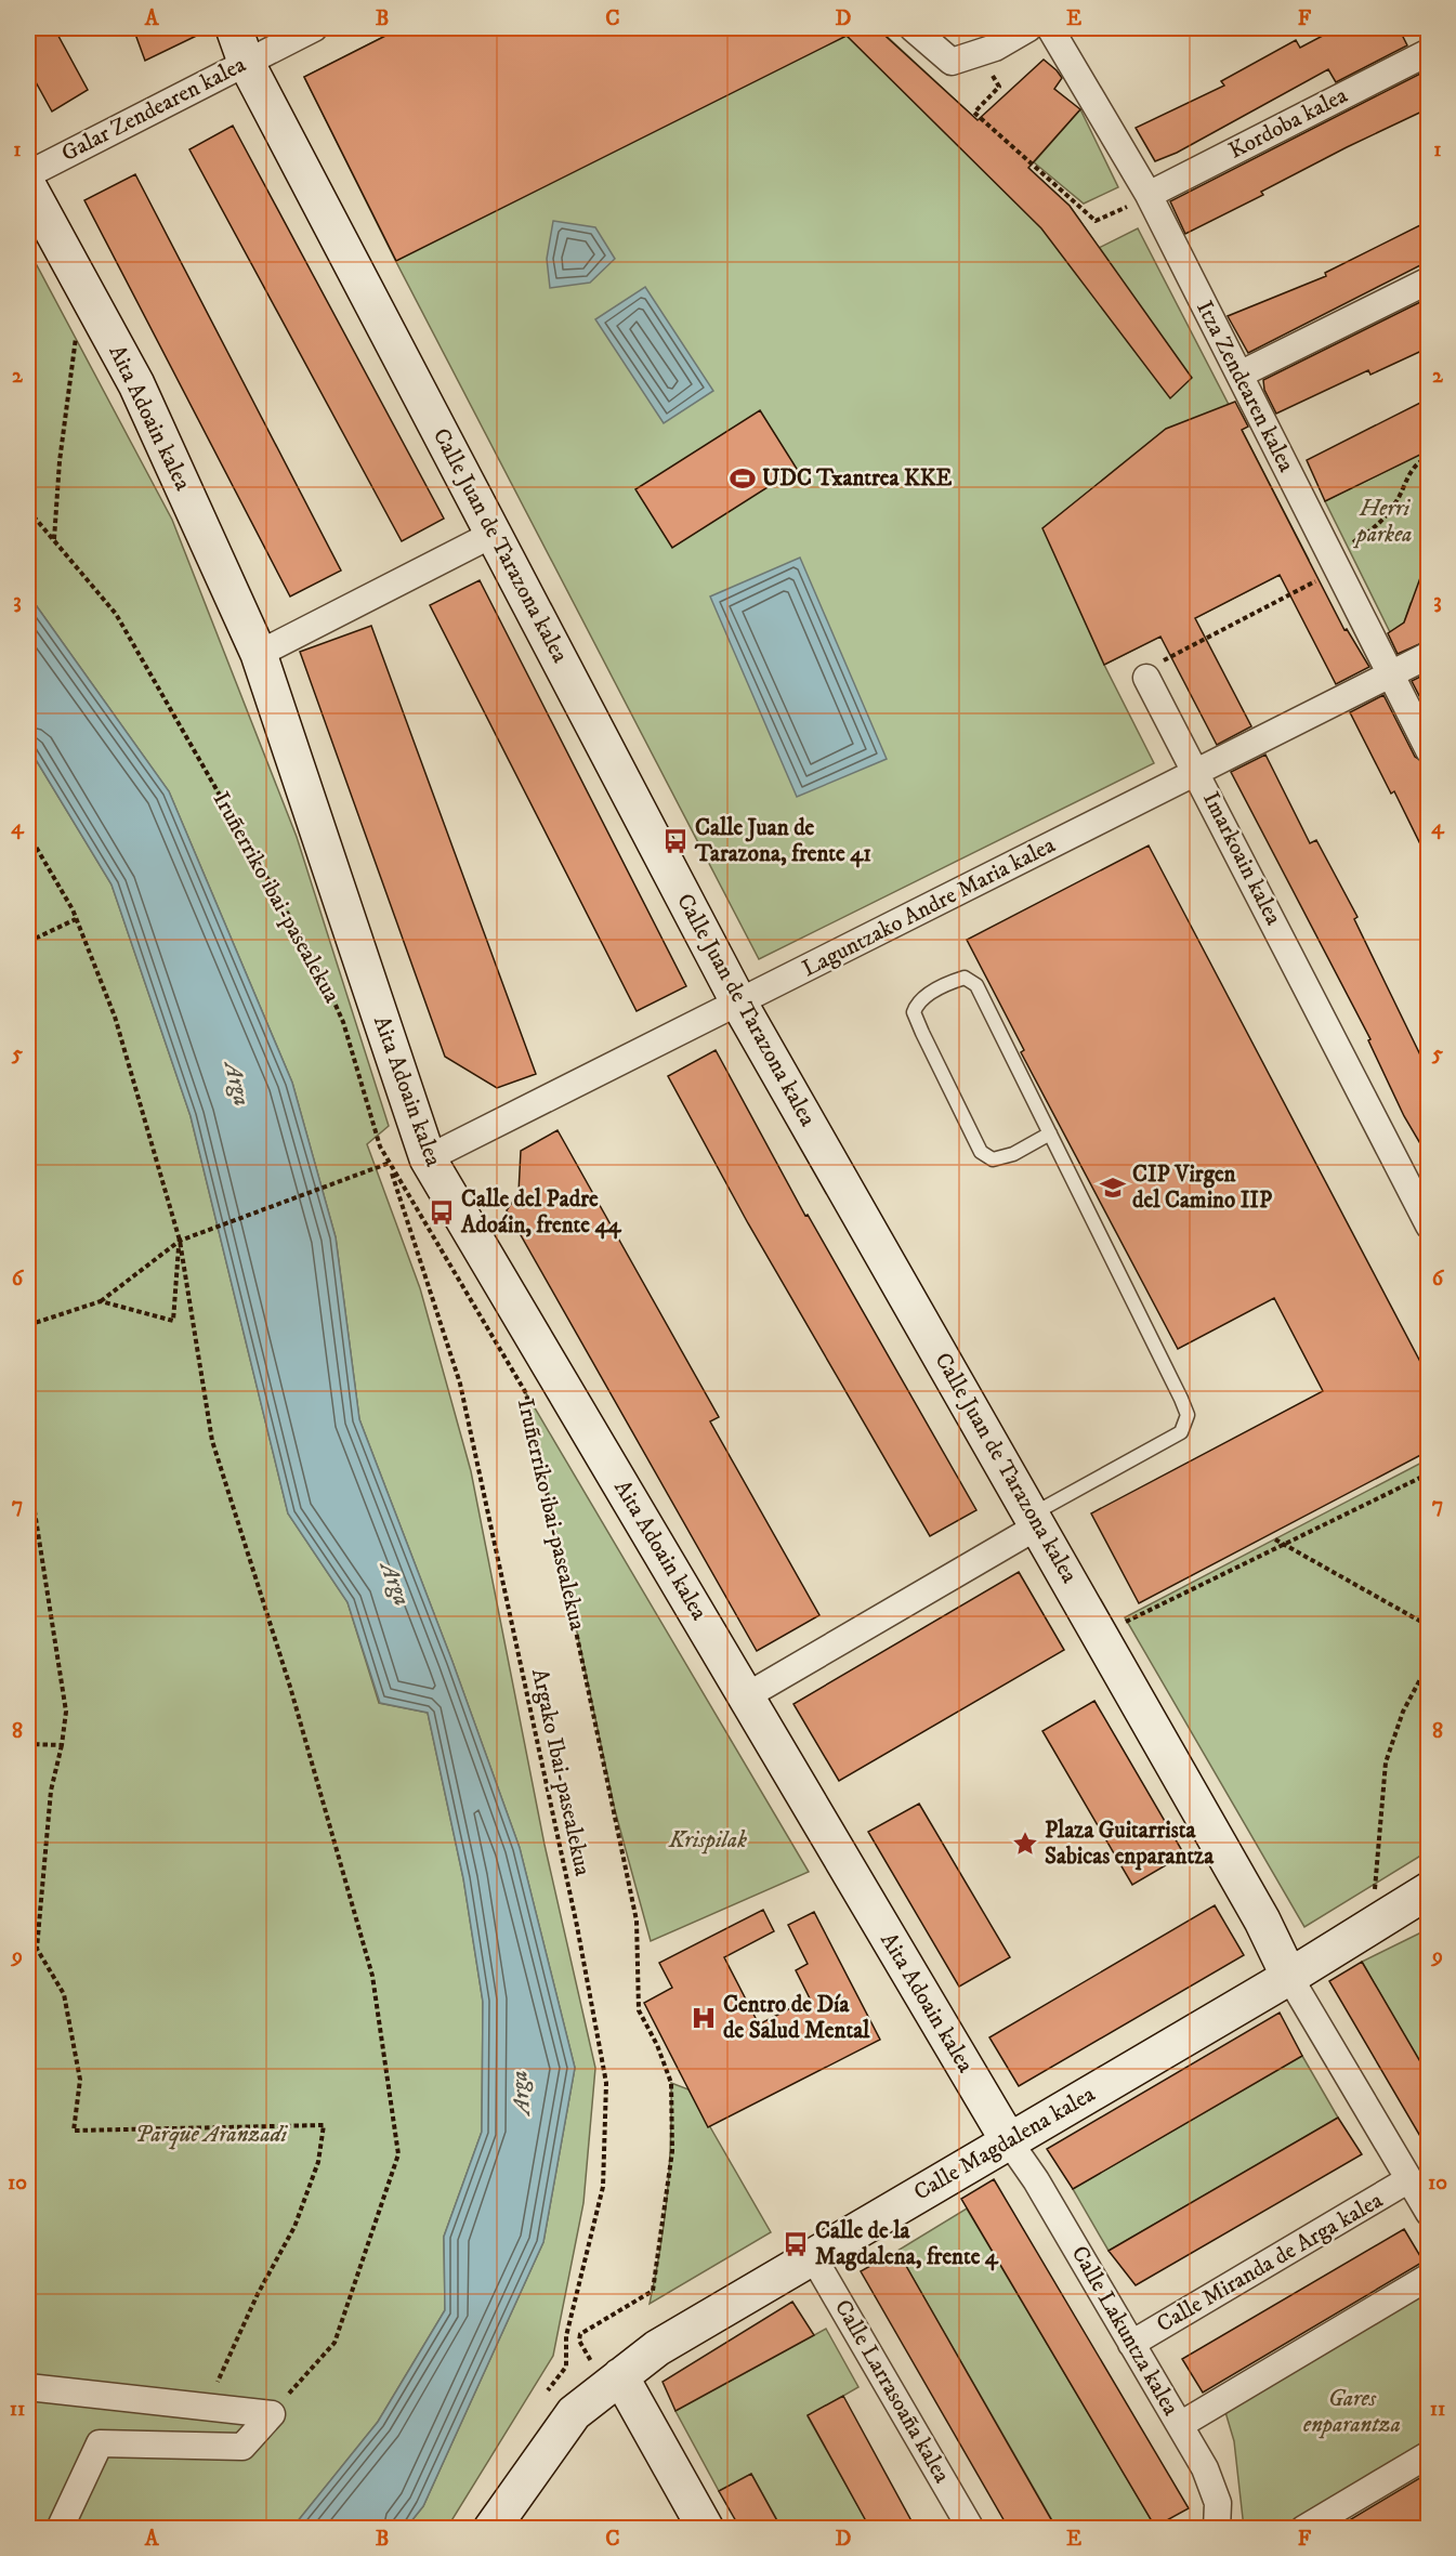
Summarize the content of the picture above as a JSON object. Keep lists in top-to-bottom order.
{
  "streets": {
    "street": [
      "Galar Zendearen kalea",
      "Kordoba kalea",
      "Itza Zendearen kalea",
      "Aita Adoain kalea",
      "Calle Juan de Tarazona kalea",
      "Imarkoain kalea",
      "Laguntzako Andre Maria kalea",
      "Calle Magdalena kalea",
      "Calle Miranda de Arga kalea",
      "Calle Lakuntza kalea",
      "Calle Larrasoaña kalea"
    ],
    "path": ["Iruñerriko ibai-pasealekua", "Argako Ibai-pasealekua"]
  },
  "crossings": [
    ["Galar Zendearen kalea", "Calle Juan de Tarazona kalea"],
    ["Kordoba kalea", "Itza Zendearen kalea"],
    ["Itza Zendearen kalea", "Laguntzako Andre Maria kalea"],
    ["Aita Adoain kalea", "Laguntzako Andre Maria kalea"],
    ["Aita Adoain kalea", "Calle Magdalena kalea"],
    ["Aita Adoain kalea", "Calle Lakuntza kalea"],
    ["Calle Juan de Tarazona kalea", "Laguntzako Andre Maria kalea"],
    ["Calle Juan de Tarazona kalea", "Calle Magdalena kalea"],
    ["Imarkoain kalea", "Laguntzako Andre Maria kalea"],
    ["Iruñerriko ibai-pasealekua", "Argako Ibai-pasealekua"],
    ["Iruñerriko ibai-pasealekua", "Calle Magdalena kalea"],
    ["Calle Magdalena kalea", "Calle Lakuntza kalea"],
    ["Calle Magdalena kalea", "Calle Larrasoaña kalea"],
    ["Calle Miranda de Arga kalea", "Calle Lakuntza kalea"]
  ],
  "water": ["Arga"],
  "parks": [
    "Herri parkea",
    "Krispilak",
    "Parque Aranzadi",
    "Gares enparantza"
  ],
  "places": {
    "sports": ["UDC Txantrea KKE"],
    "bus stop": ["Calle Juan de Tarazona, frente 41", "Calle del Padre Adoáin, frente 44", "Calle de la Magdalena, frente 4"],
    "school or university": ["CIP Virgen del Camino IIP"],
    "place": ["Plaza Guitarrista Sabicas enparantza"],
    "hospital": ["Centro de Día de Salud Mental"]
  },
  "grid": {
    "columns": [
      "A",
      "B",
      "C",
      "D",
      "E",
      "F"
    ],
    "rows": [
      "1",
      "2",
      "3",
      "4",
      "5",
      "6",
      "7",
      "8",
      "9",
      "10",
      "11"
    ]
  }
}
